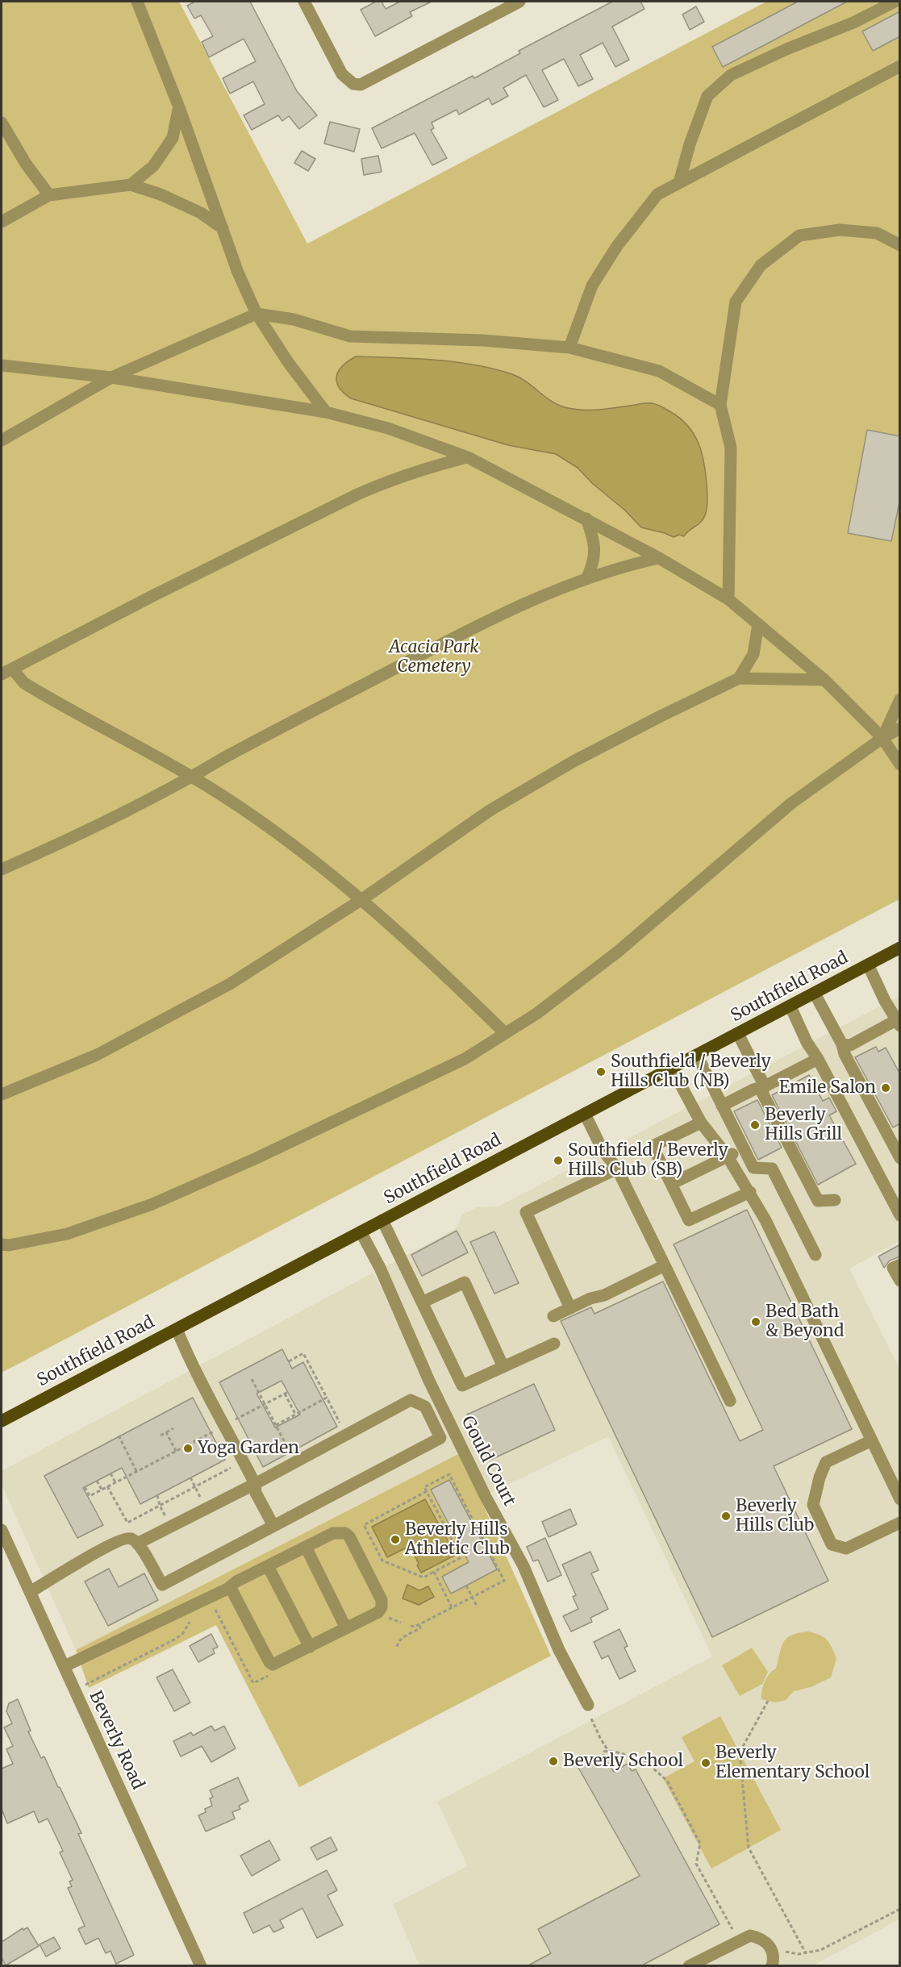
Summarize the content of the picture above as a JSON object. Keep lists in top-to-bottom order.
{
  "streets": {
    "main road": ["Southfield Road"],
    "street": ["Gould Court", "Beverly Road"]
  },
  "crossings": [
    ["Southfield Road", "Gould Court"]
  ],
  "parks": ["Acacia Park Cemetery"],
  "places": [
    "Southfield / Beverly Hills Club (NB)",
    "Emile Salon",
    "Beverly Hills Grill",
    "Southfield / Beverly Hills Club (SB)",
    "Bed Bath & Beyond",
    "Yoga Garden",
    "Beverly Hills Club",
    "Beverly Hills Athletic Club",
    "Beverly School",
    "Beverly Elementary School"
  ]
}
